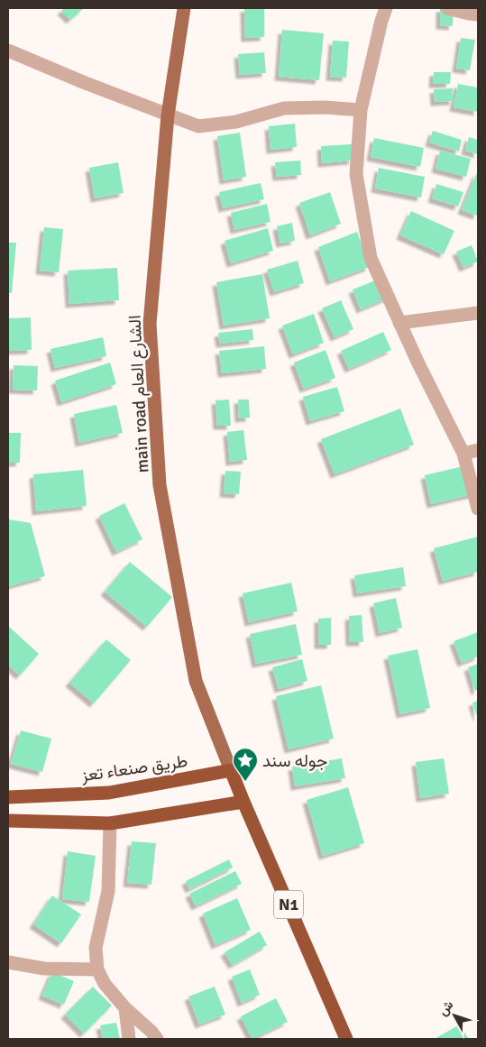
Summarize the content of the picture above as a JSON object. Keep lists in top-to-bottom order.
{
  "streets": {
    "highway": ["طريق صنعاء تعز", "N1"],
    "main road": ["main road الشارع العام"]
  },
  "crossings": [
    ["main road الشارع العام", "طريق صنعاء تعز"],
    ["main road الشارع العام", "N1"],
    ["طريق صنعاء تعز", "N1"]
  ],
  "places": {
    "place": ["جوله سند"]
  },
  "north": "top left"
}
